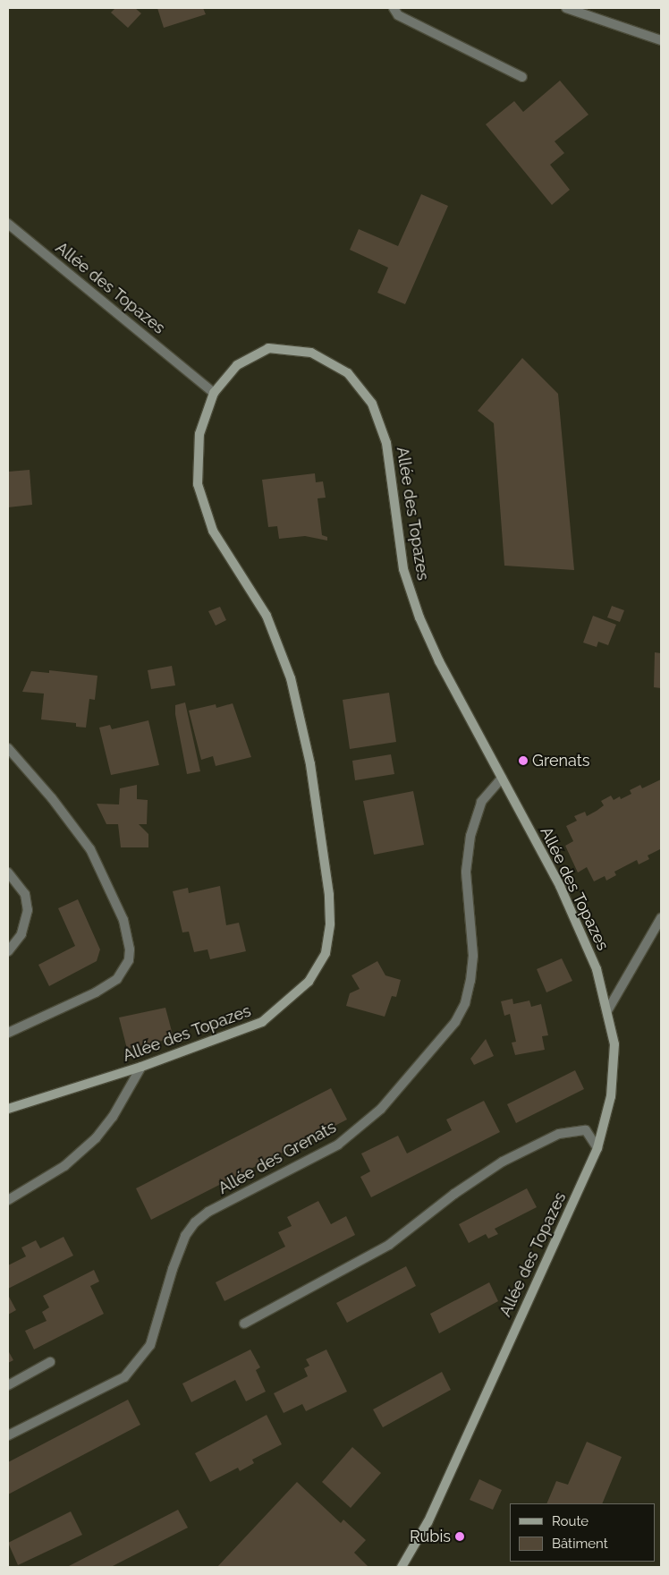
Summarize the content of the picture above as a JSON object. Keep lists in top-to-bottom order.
{
  "streets": {
    "main road": ["Allée des Topazes"],
    "street": ["Allée des Grenats"]
  },
  "crossings": [
    ["Allée des Topazes", "Allée des Grenats"]
  ],
  "places": ["Grenats", "Rubis"],
  "legend": ["Route", "Bâtiment"]
}
